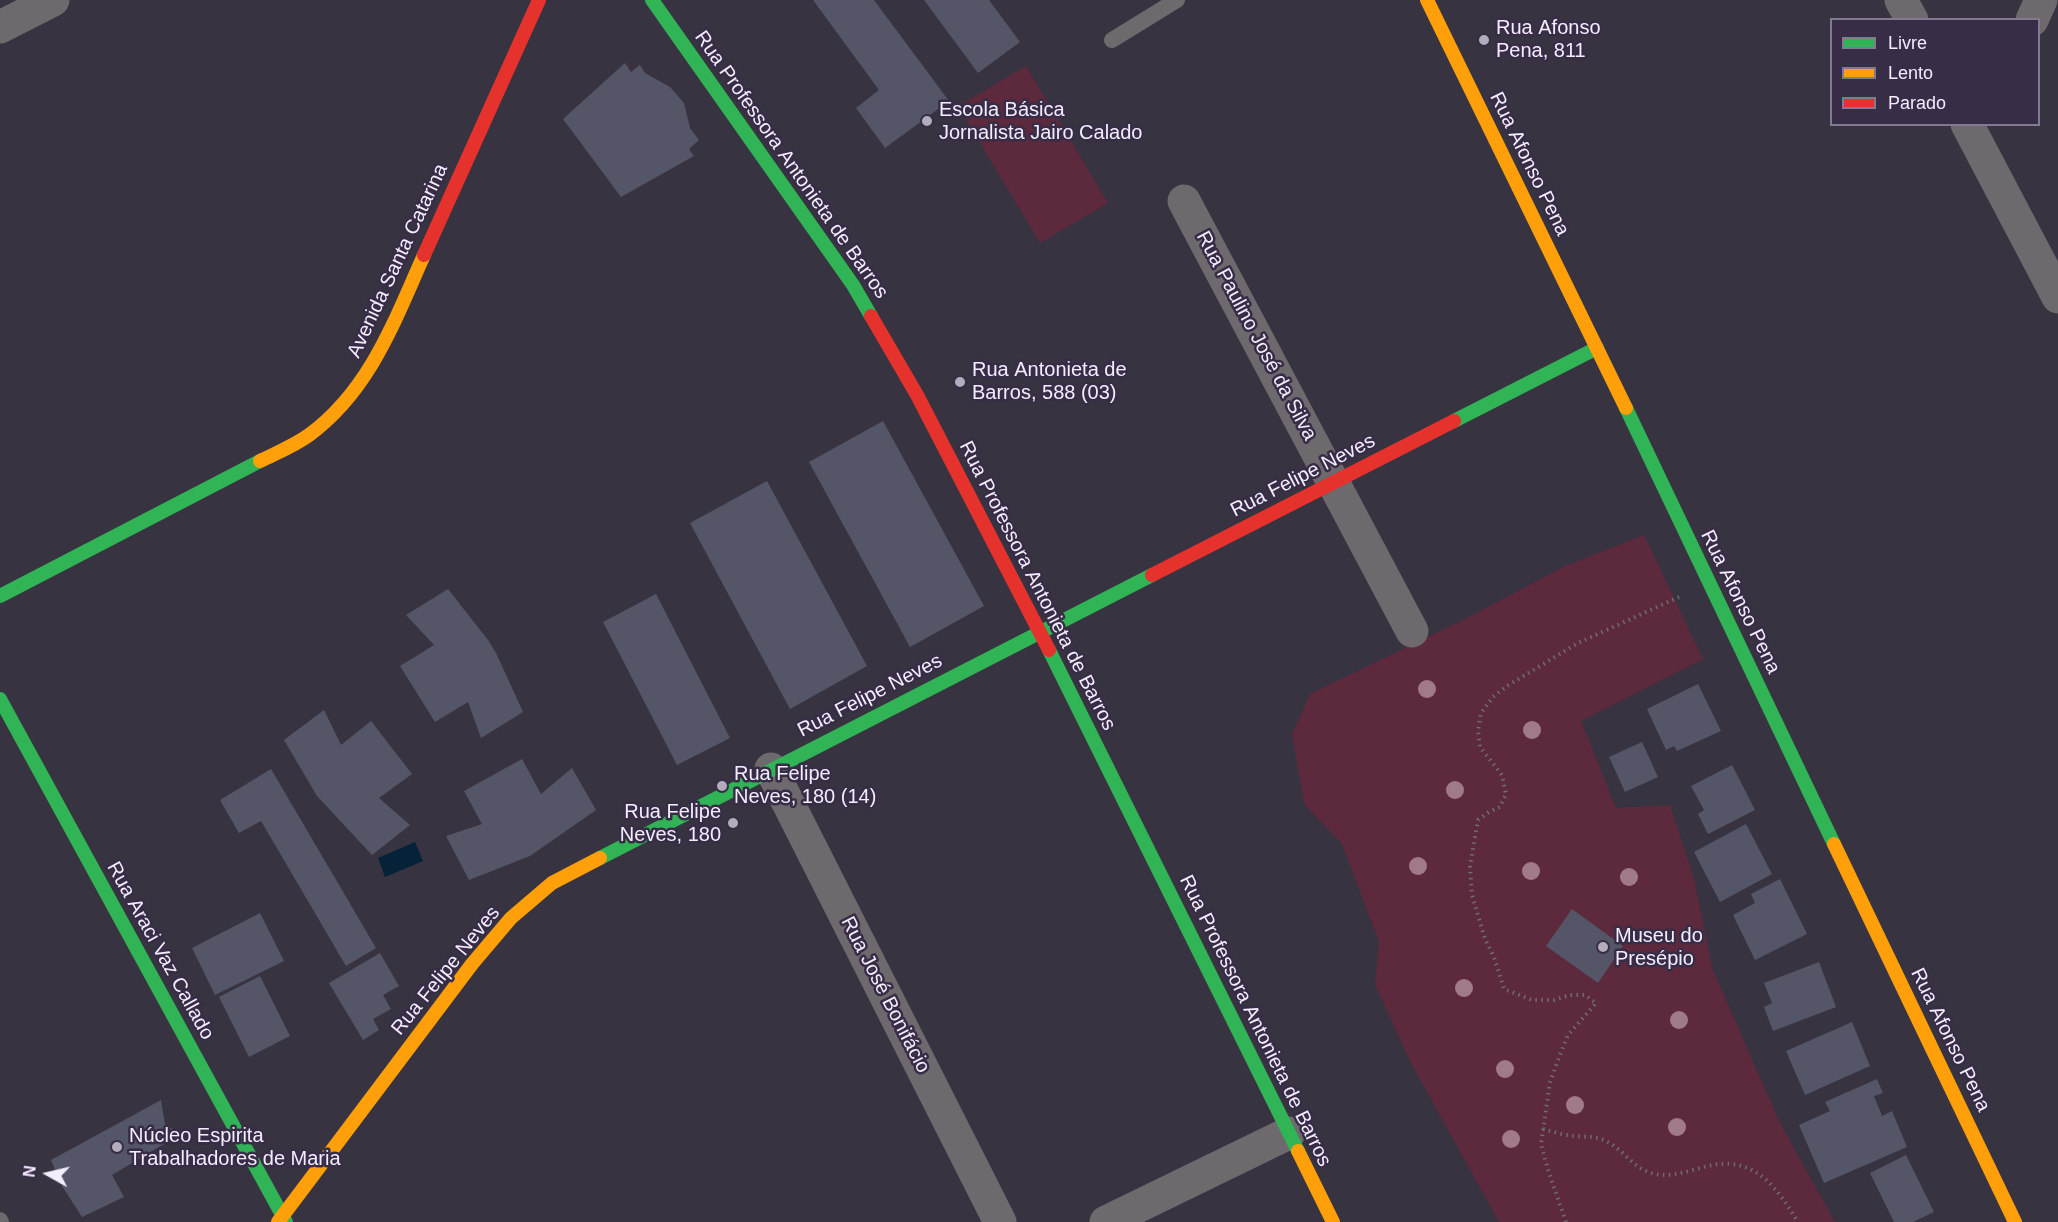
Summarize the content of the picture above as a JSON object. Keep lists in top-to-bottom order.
{
  "streets": {
    "street": [
      "Rua Afonso Pena",
      "Rua Professora Antonieta de Barros",
      "Avenida Santa Catarina",
      "Rua Paulino José da Silva",
      "Rua Felipe Neves",
      "Rua Araci Vaz Callado",
      "Rua José Bonifácio"
    ]
  },
  "crossings": [
    ["Rua Afonso Pena", "Rua Felipe Neves"],
    ["Rua Professora Antonieta de Barros", "Rua Felipe Neves"],
    ["Rua Paulino José da Silva", "Rua Felipe Neves"],
    ["Rua Felipe Neves", "Rua Araci Vaz Callado"],
    ["Rua Felipe Neves", "Rua José Bonifácio"]
  ],
  "places": [
    "Rua Afonso Pena, 811",
    "Escola Básica Jornalista Jairo Calado",
    "Rua Antonieta de Barros, 588 (03)",
    "Rua Felipe Neves, 180 (14)",
    "Rua Felipe Neves, 180",
    "Museu do Presépio",
    "Núcleo Espirita Trabalhadores de Maria"
  ],
  "legend": ["Livre", "Lento", "Parado"],
  "north": "left"
}
